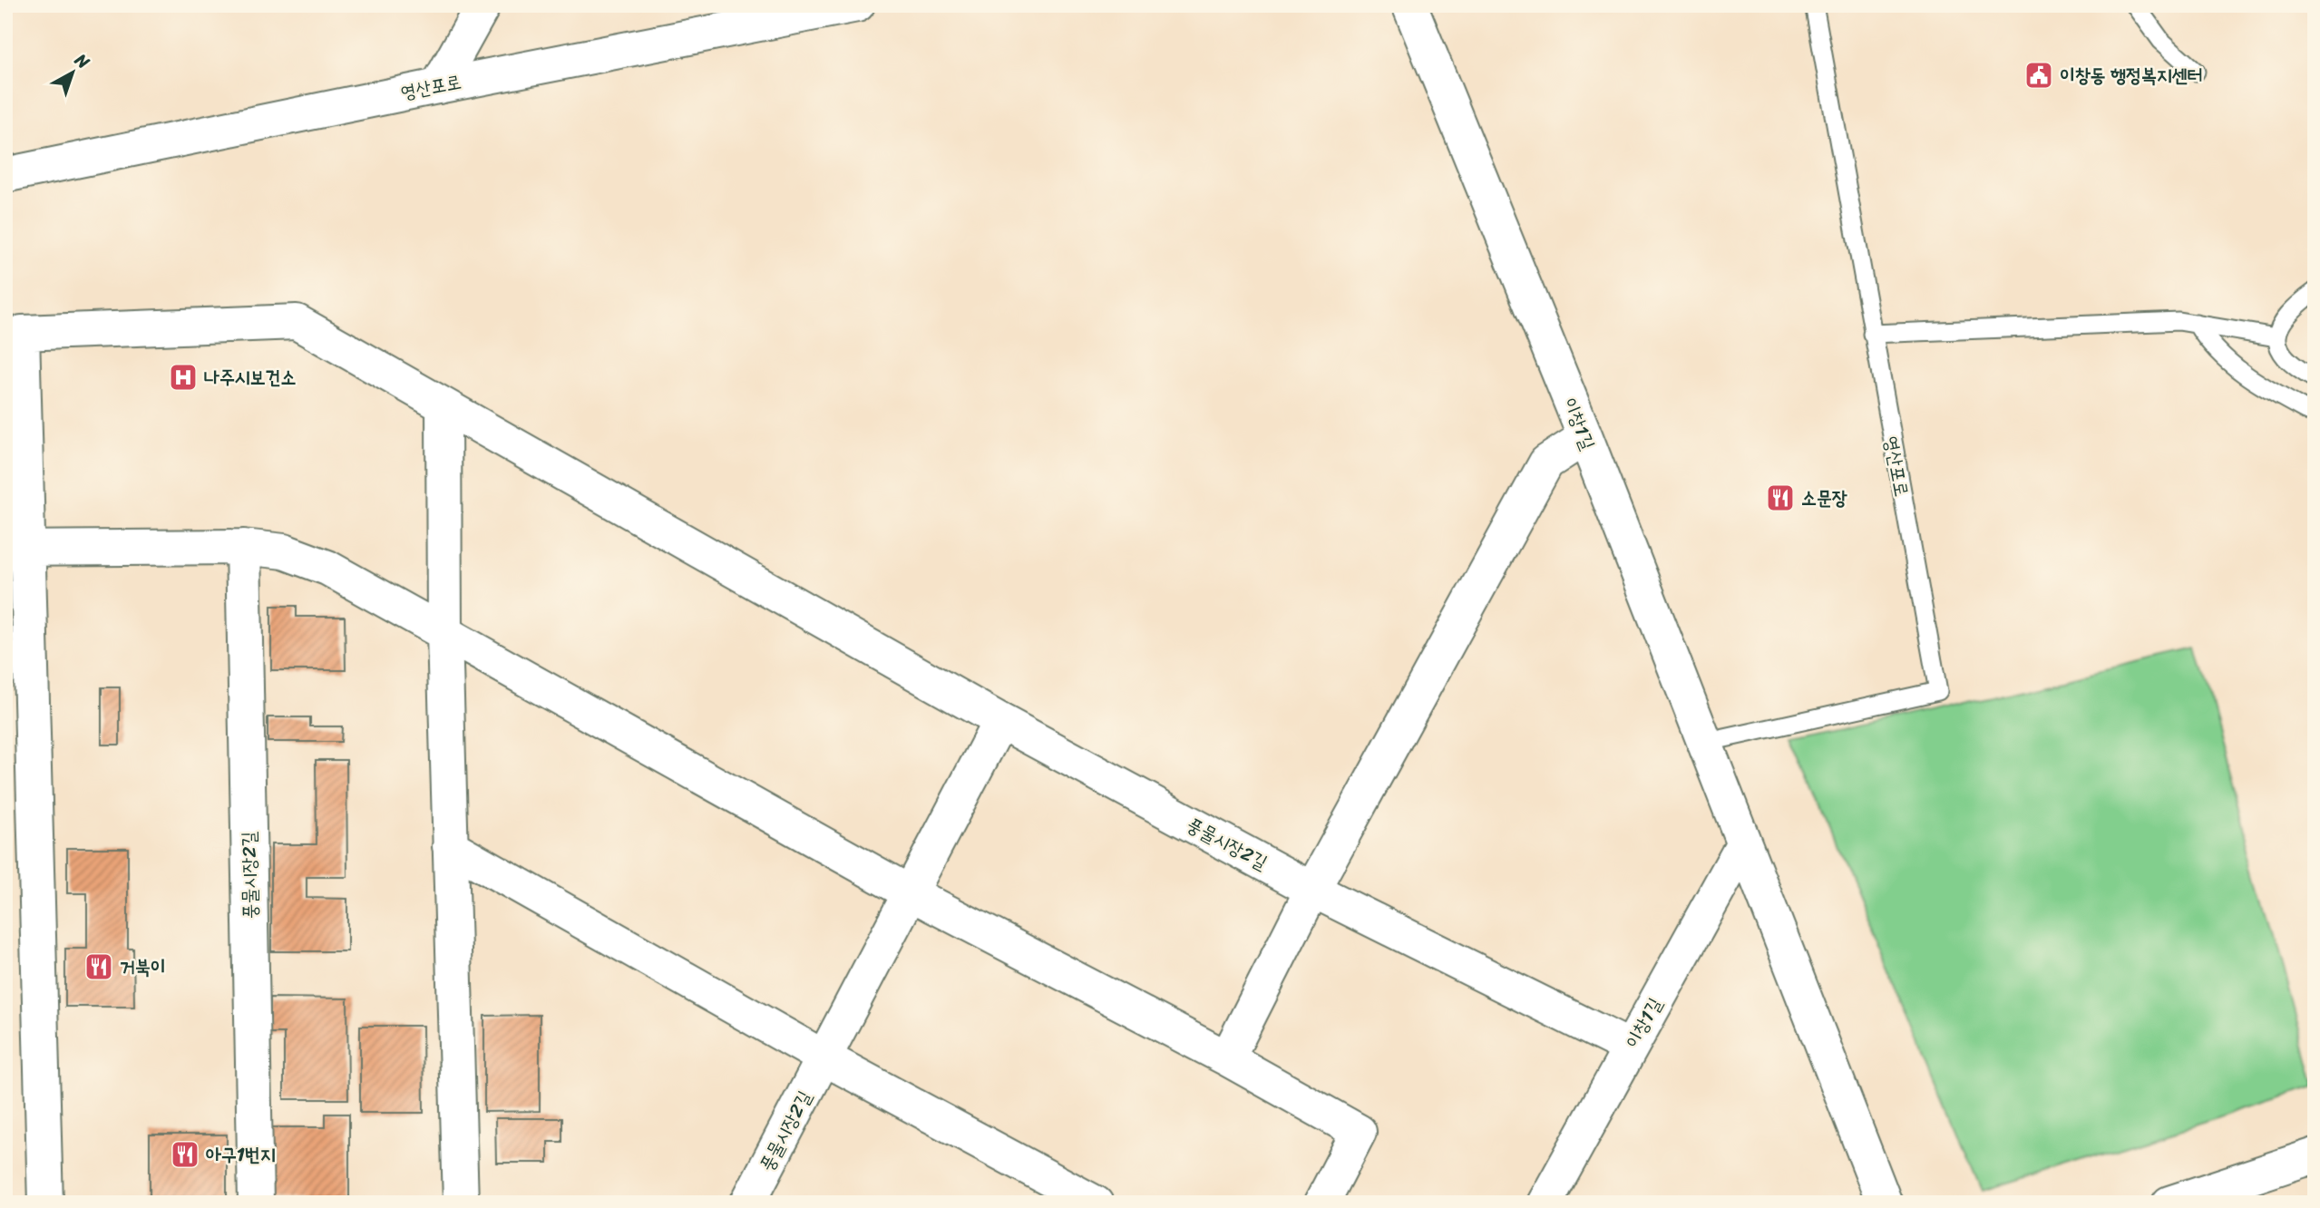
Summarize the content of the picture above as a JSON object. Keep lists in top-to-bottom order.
{
  "streets": {
    "street": ["영산포로", "이창1길", "풍물시장2길"]
  },
  "crossings": [
    ["영산포로", "이창1길"],
    ["이창1길", "풍물시장2길"]
  ],
  "places": {
    "public building": ["이창동 행정복지센터"],
    "hospital": ["나주시보건소"],
    "restaurant": ["소문장", "거북이", "아구1번지"]
  },
  "north": "top right"
}
